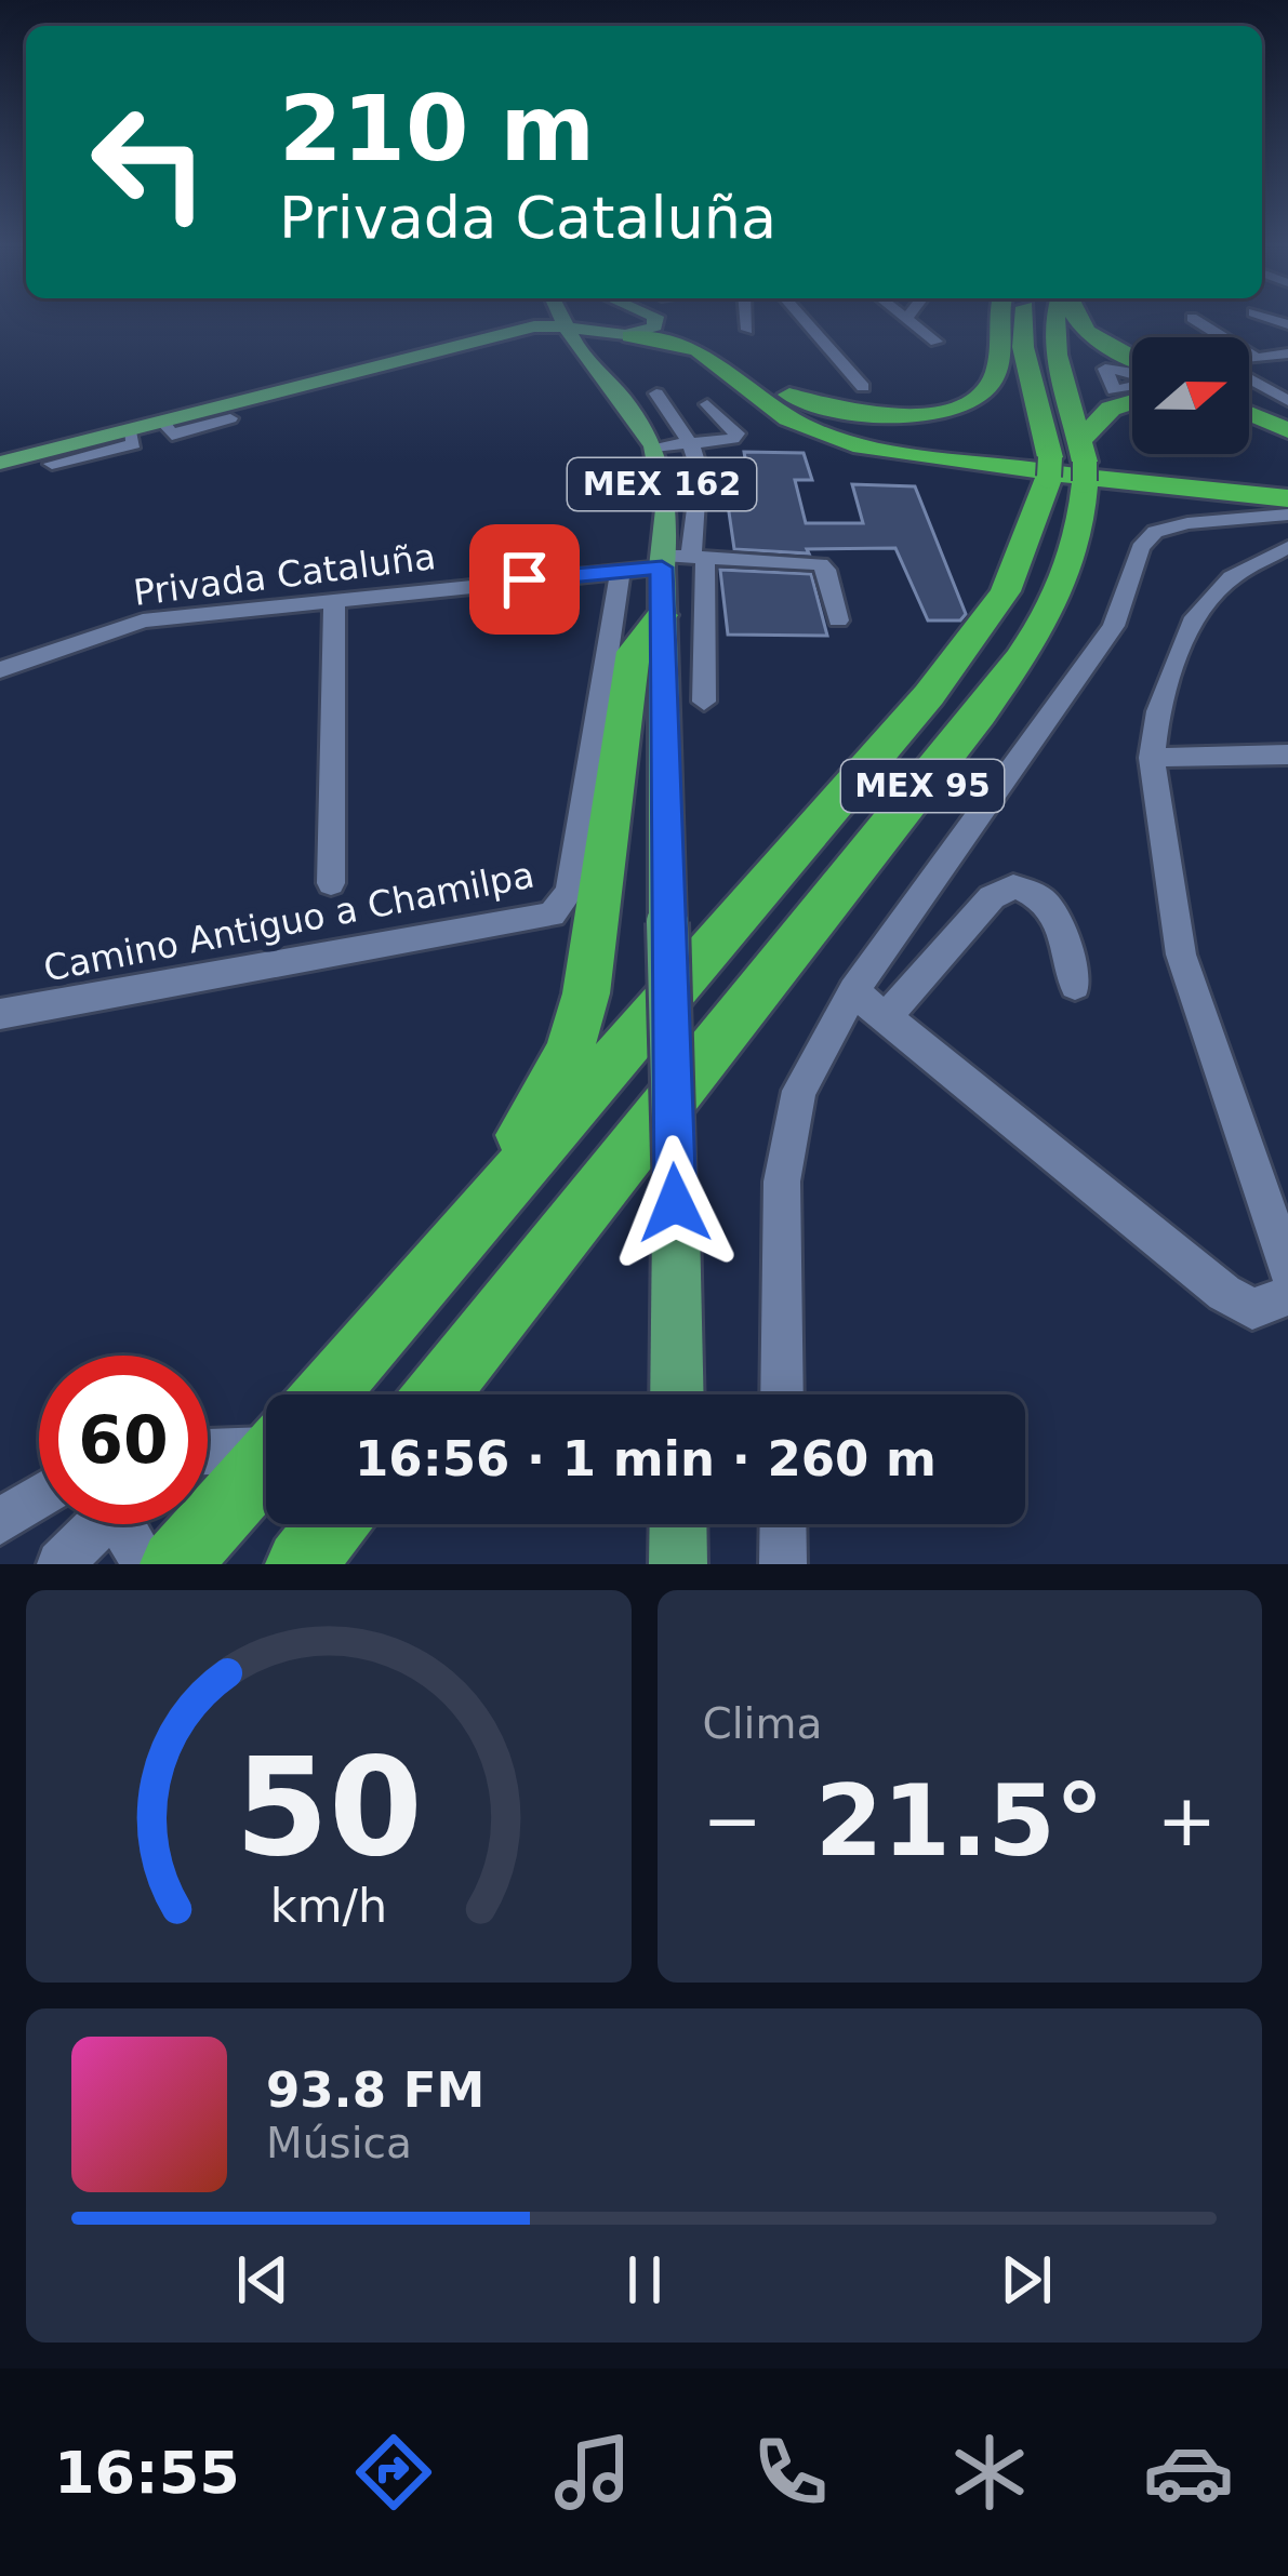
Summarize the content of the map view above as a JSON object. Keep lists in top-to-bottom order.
{
  "streets": {
    "highway": ["MEX 95"],
    "main road": ["MEX 162"],
    "street": ["Privada Cataluña", "Camino Antiguo a Chamilpa"]
  },
  "crossings": [
    ["MEX 162", "Privada Cataluña"],
    ["Privada Cataluña", "Camino Antiguo a Chamilpa"]
  ],
  "north": "right",
  "page": {
    "turn": ["210 m", "Privada Cataluña"],
    "limit": "60",
    "trip": "16:56 · 1 min · 260 m",
    "tile": "Clima",
    "heat": ["−", "21.5°", "+"],
    "song": ["93.8 FM", "Música"],
    "tabs": "16:55",
    "gauge": ["50", "km/h"]
  }
}
